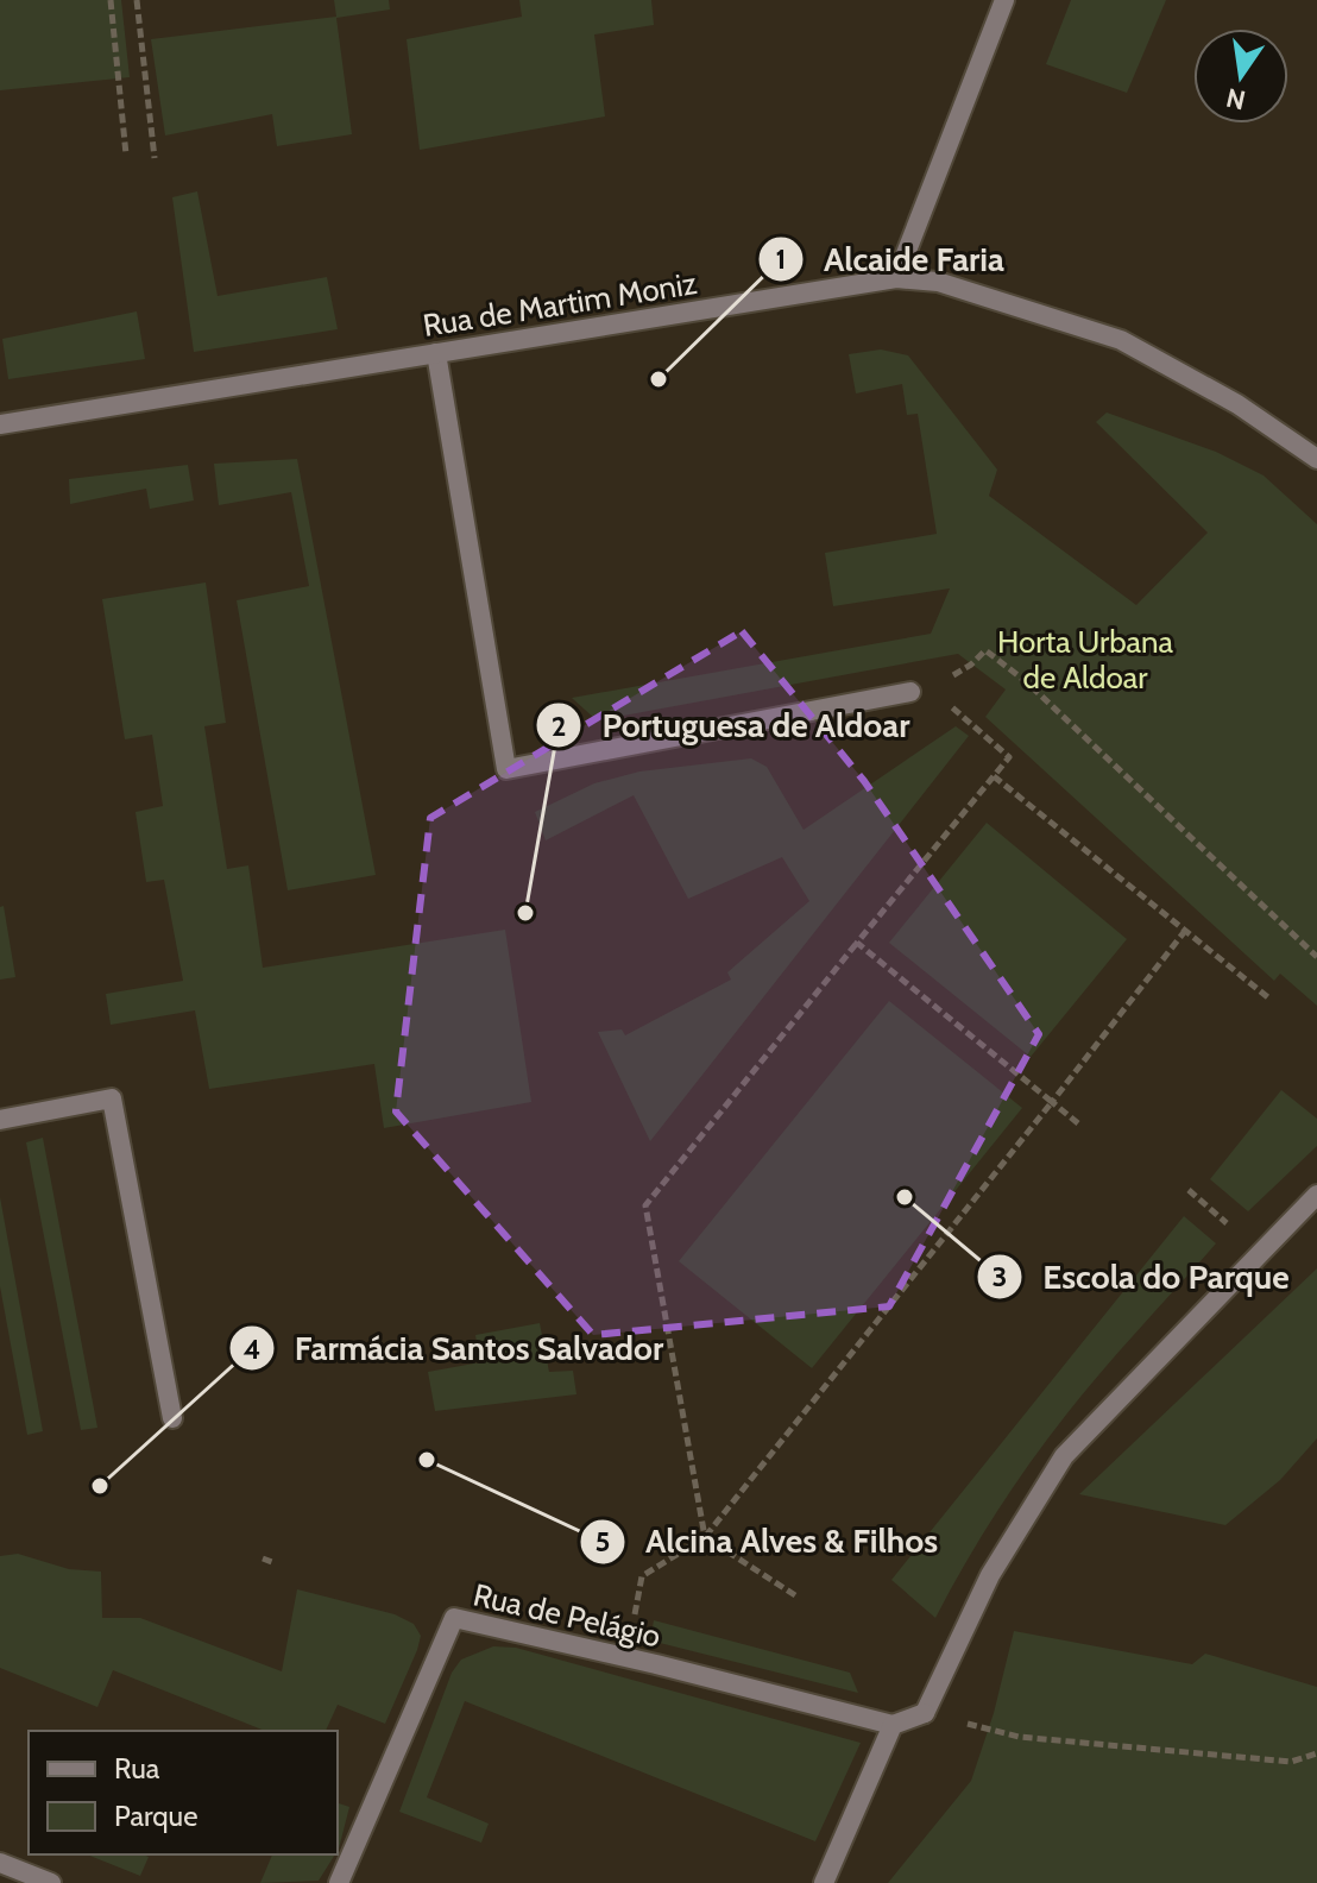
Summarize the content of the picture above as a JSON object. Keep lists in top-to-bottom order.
{
  "streets": {
    "street": ["Rua de Martim Moniz", "Rua de Pelágio"]
  },
  "parks": ["Horta Urbana de Aldoar"],
  "places": [
    "Alcaide Faria",
    "Portuguesa de Aldoar",
    "Escola do Parque",
    "Alcina Alves & Filhos",
    "Farmácia Santos Salvador"
  ],
  "legend": ["Rua", "Parque"],
  "north": "bottom"
}
